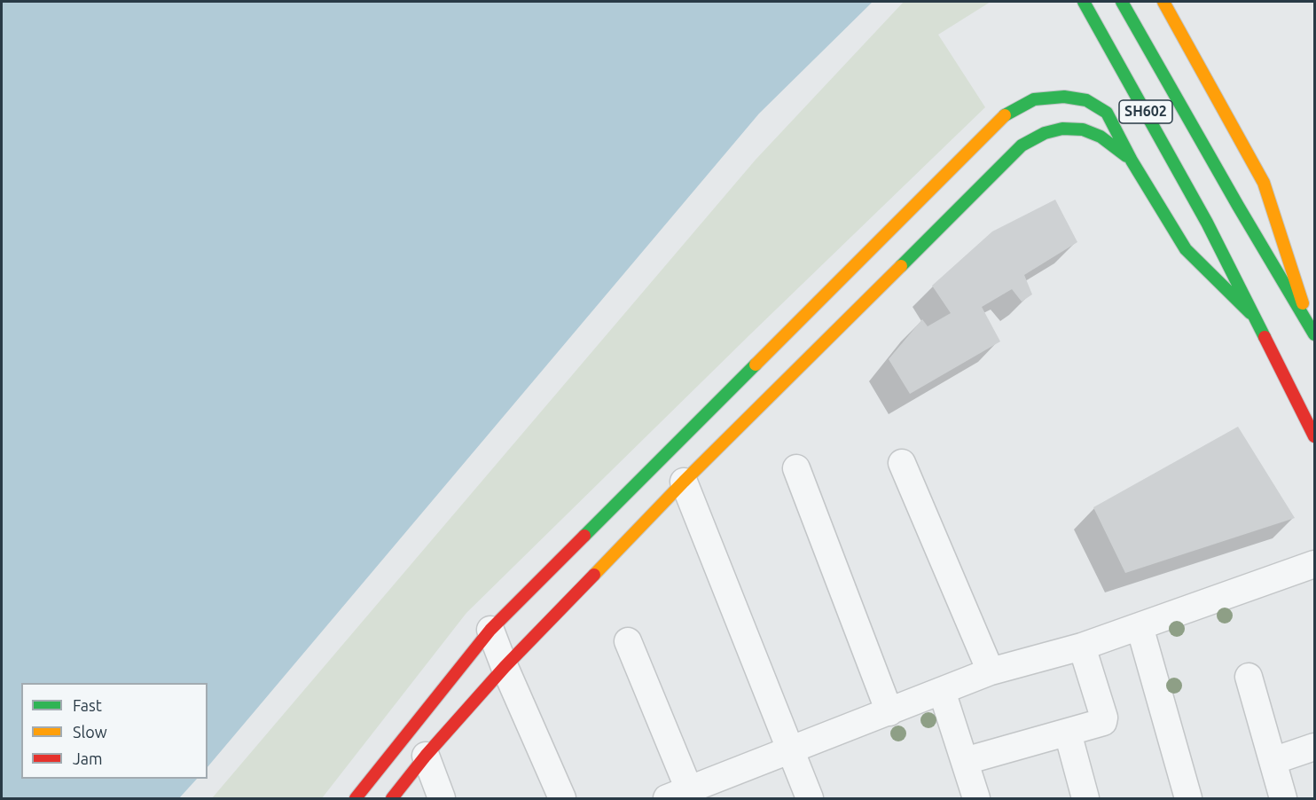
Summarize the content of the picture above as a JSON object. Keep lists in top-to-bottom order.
{
  "streets": {
    "street": ["SH602"]
  },
  "legend": ["Fast", "Slow", "Jam"]
}
